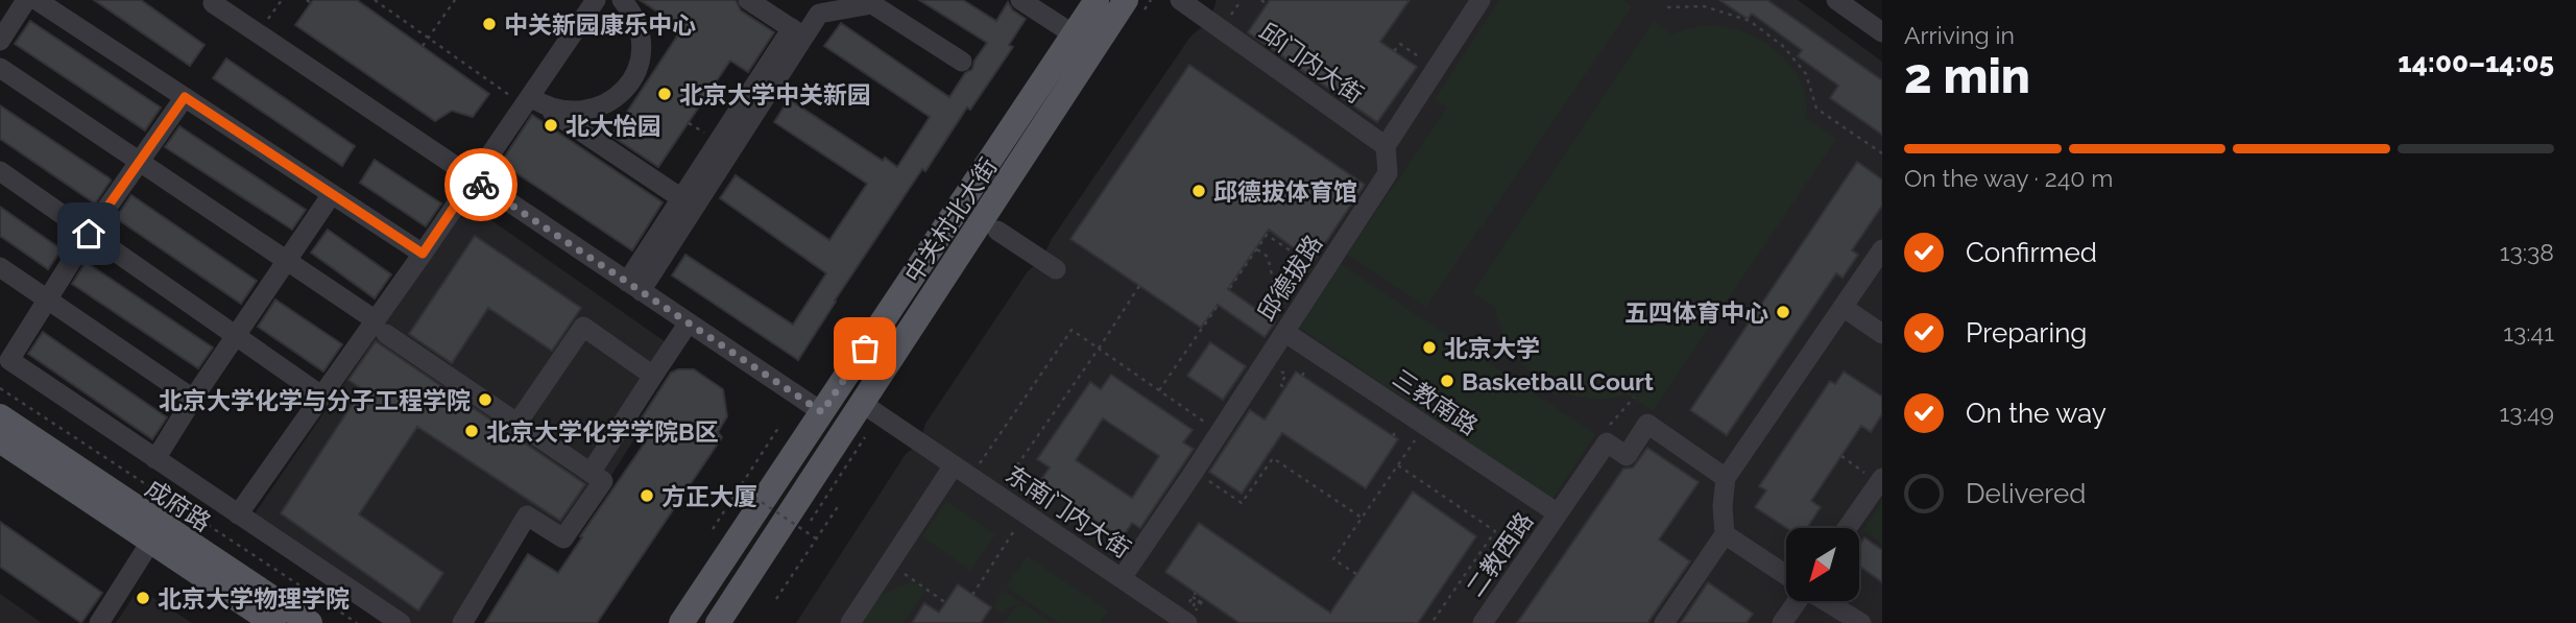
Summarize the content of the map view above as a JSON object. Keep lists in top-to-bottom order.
{
  "streets": {
    "main road": ["中关村北大街", "成府路"],
    "street": [
      "邱门内大街",
      "邱德拔路",
      "三教南路",
      "东南门内大街",
      "二教西路"
    ]
  },
  "crossings": [
    ["邱门内大街", "邱德拔路"],
    ["中关村北大街", "东南门内大街"],
    ["邱德拔路", "三教南路"],
    ["邱德拔路", "东南门内大街"],
    ["三教南路", "二教西路"]
  ],
  "places": [
    "中关新园康乐中心",
    "北京大学中关新园",
    "北大怡园",
    "邱德拔体育馆",
    "五四体育中心",
    "北京大学",
    "Basketball Court",
    "北京大学化学与分子工程学院",
    "北京大学化学学院B区",
    "方正大厦",
    "北京大学物理学院"
  ],
  "north": "bottom left",
  "page": {
    "heading": ["2 min", "Arriving in", "14:00–14:05"],
    "bar": "On the way · 240 m",
    "list": [
      ["Confirmed", "13:38"],
      ["Preparing", "13:41"],
      ["On the way", "13:49"],
      "Delivered"
    ]
  }
}
